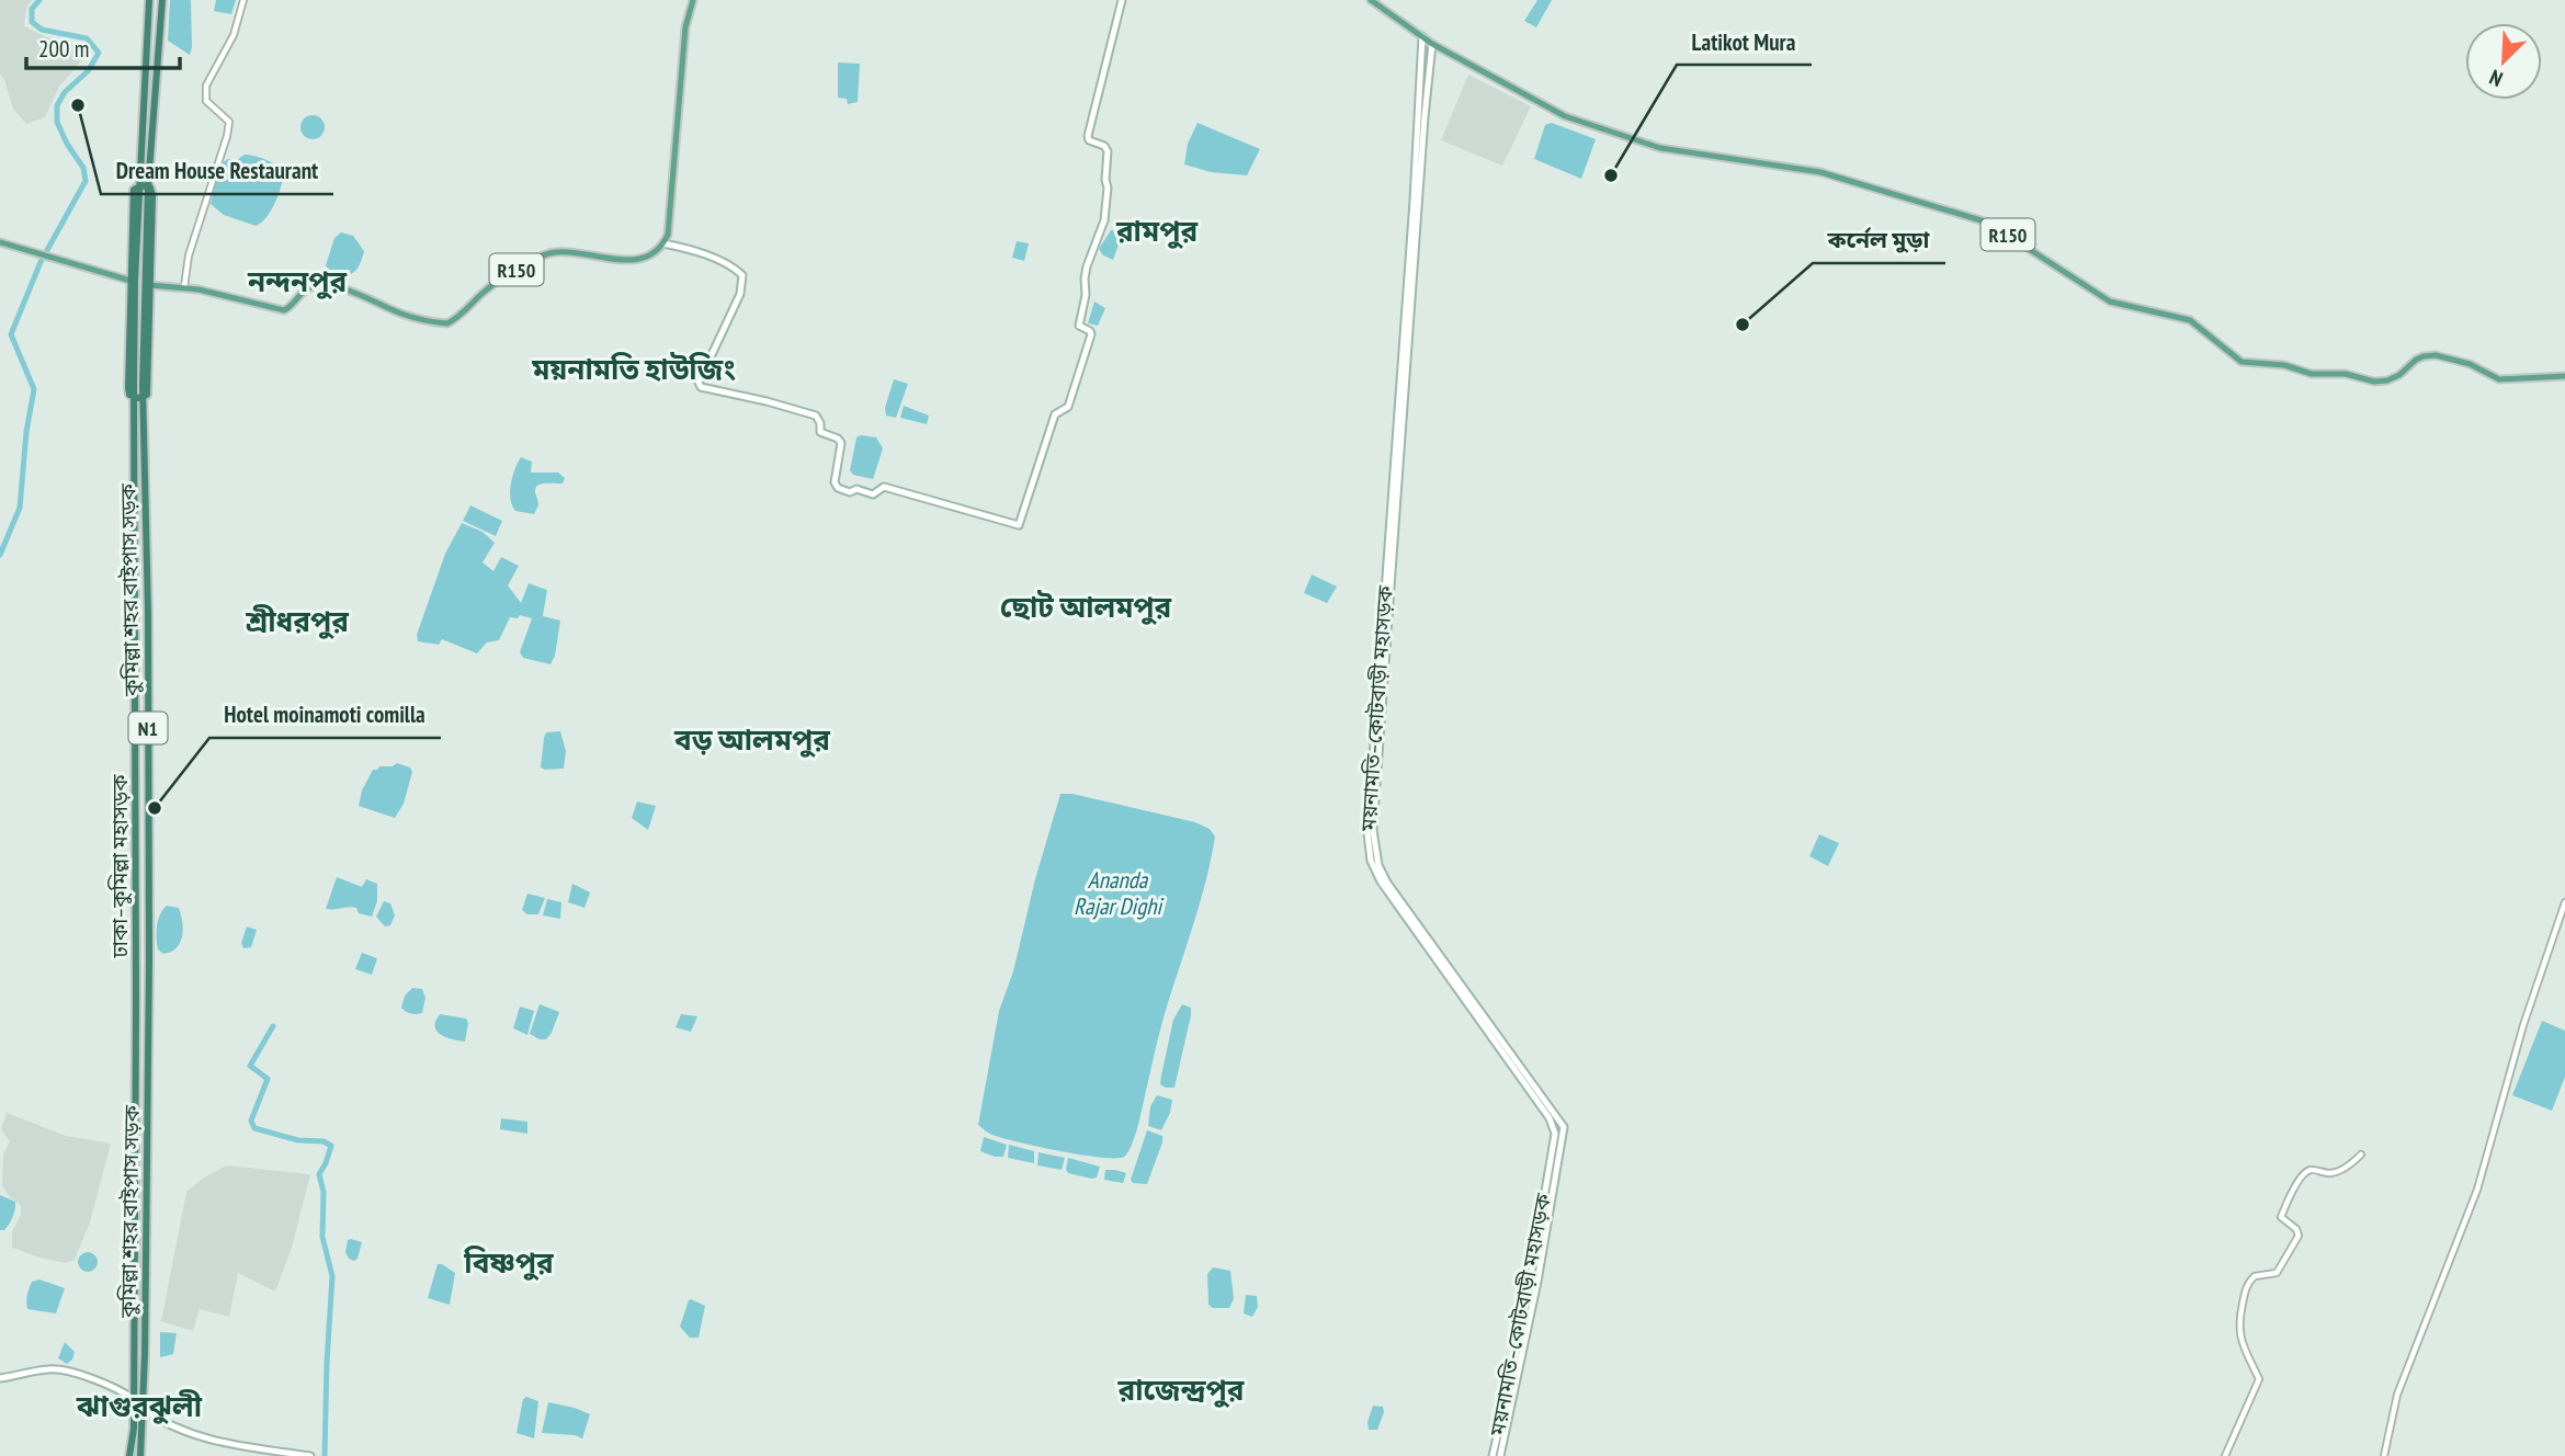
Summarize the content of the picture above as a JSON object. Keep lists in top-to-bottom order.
{
  "streets": {
    "highway": ["কুমিল্লা শহর বাইপাস সড়ক", "N1", "ঢাকা–কুমিল্লা মহাসড়ক"],
    "main road": ["R150", "ময়নামতি–কোটবাড়ী মহাসড়ক"]
  },
  "crossings": [
    ["R150", "ময়নামতি–কোটবাড়ী মহাসড়ক"],
    ["কুমিল্লা শহর বাইপাস সড়ক", "ঢাকা–কুমিল্লা মহাসড়ক"]
  ],
  "districts": [
    "রামপুর",
    "নন্দনপুর",
    "ময়নামতি হাউজিং",
    "ছোট আলমপুর",
    "শ্রীধরপুর",
    "বড় আলমপুর",
    "বিষ্ণপুর",
    "রাজেন্দ্রপুর",
    "ঝাগুরঝুলী"
  ],
  "water": ["Ananda Rajar Dighi"],
  "places": [
    "Dream House Restaurant",
    "Latikot Mura",
    "কর্নেল মুড়া",
    "Hotel moinamoti comilla"
  ],
  "scale_bar": "200 m",
  "north": "bottom left"
}
